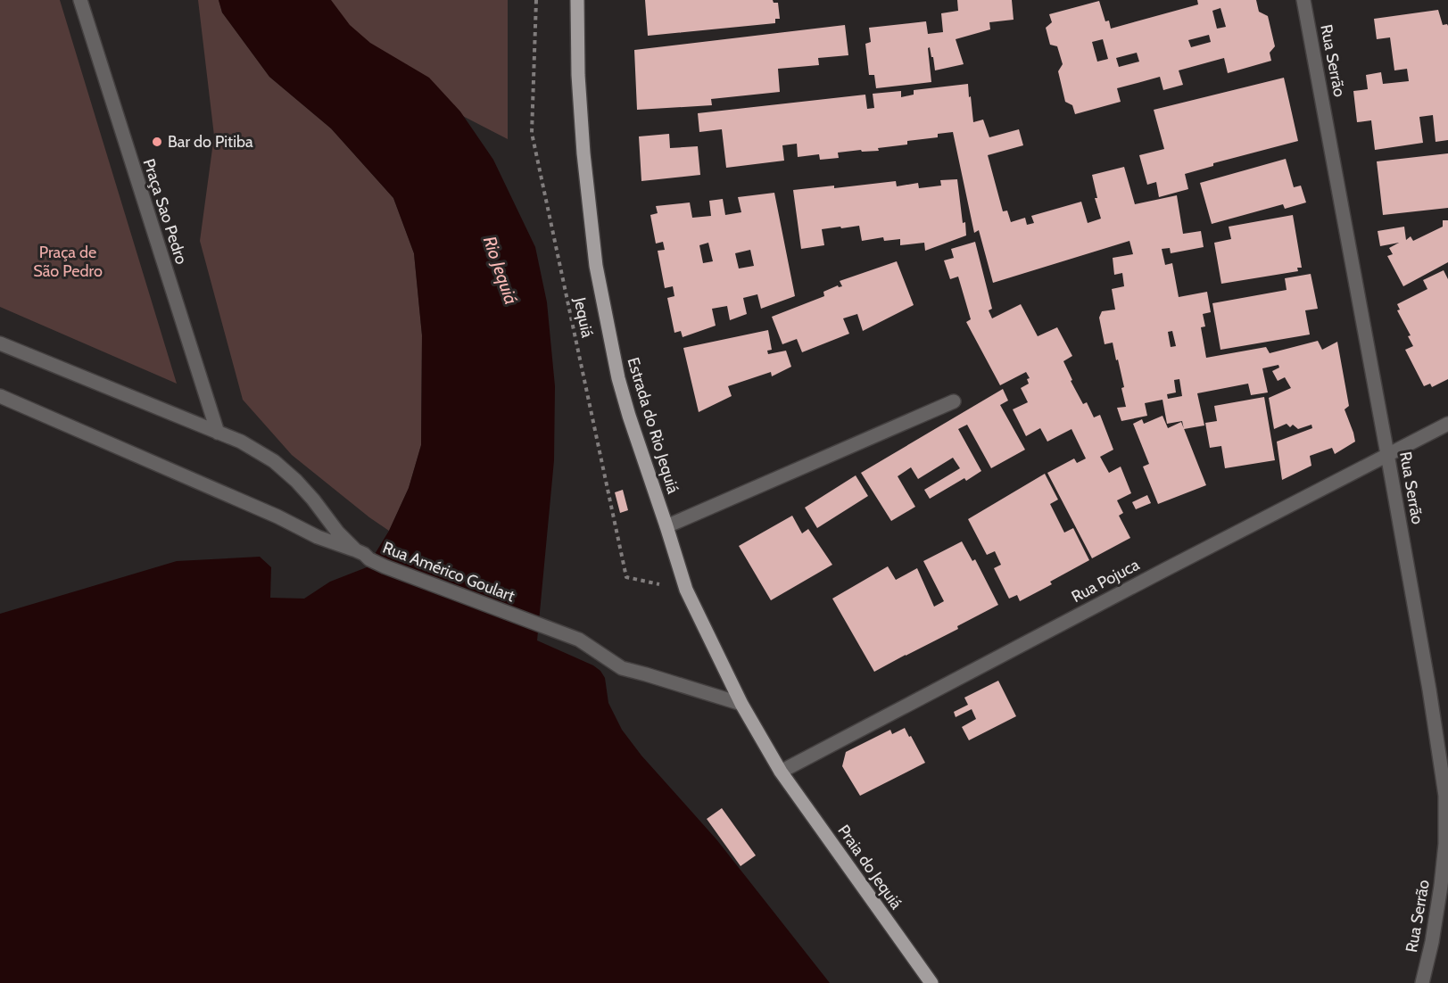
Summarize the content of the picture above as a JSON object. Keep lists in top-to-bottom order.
{
  "streets": {
    "main road": ["Estrada do Rio Jequiá", "Praia do Jequiá"],
    "street": [
      "Rua Serrão",
      "Praça Sao Pedro",
      "Rua Américo Goulart",
      "Rua Pojuca"
    ],
    "path": ["Jequiá"]
  },
  "crossings": [
    ["Rua Serrão", "Rua Pojuca"],
    ["Praça Sao Pedro", "Rua Américo Goulart"],
    ["Jequiá", "Estrada do Rio Jequiá"],
    ["Estrada do Rio Jequiá", "Rua Américo Goulart"],
    ["Estrada do Rio Jequiá", "Rua Pojuca"],
    ["Estrada do Rio Jequiá", "Praia do Jequiá"],
    ["Rua Pojuca", "Praia do Jequiá"]
  ],
  "water": ["Rio Jequiá"],
  "parks": ["Praça de São Pedro"],
  "places": ["Bar do Pitiba"]
}
